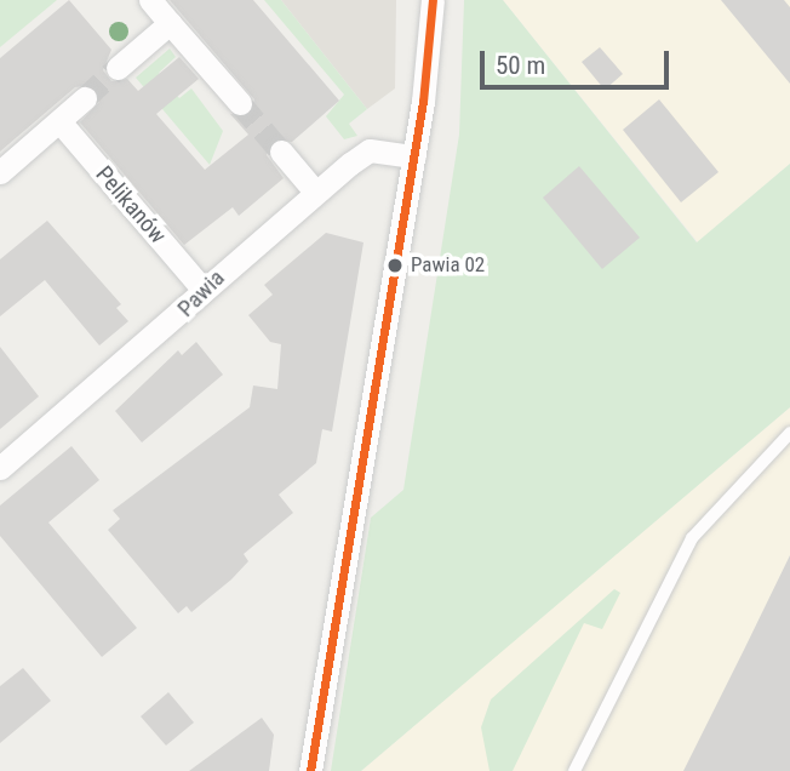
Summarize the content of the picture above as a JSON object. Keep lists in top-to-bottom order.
{
  "streets": {
    "street": ["Pelikanów", "Pawia"]
  },
  "crossings": [
    ["Pelikanów", "Pawia"]
  ],
  "places": ["Pawia 02"],
  "scale_bar": "50 m"
}
